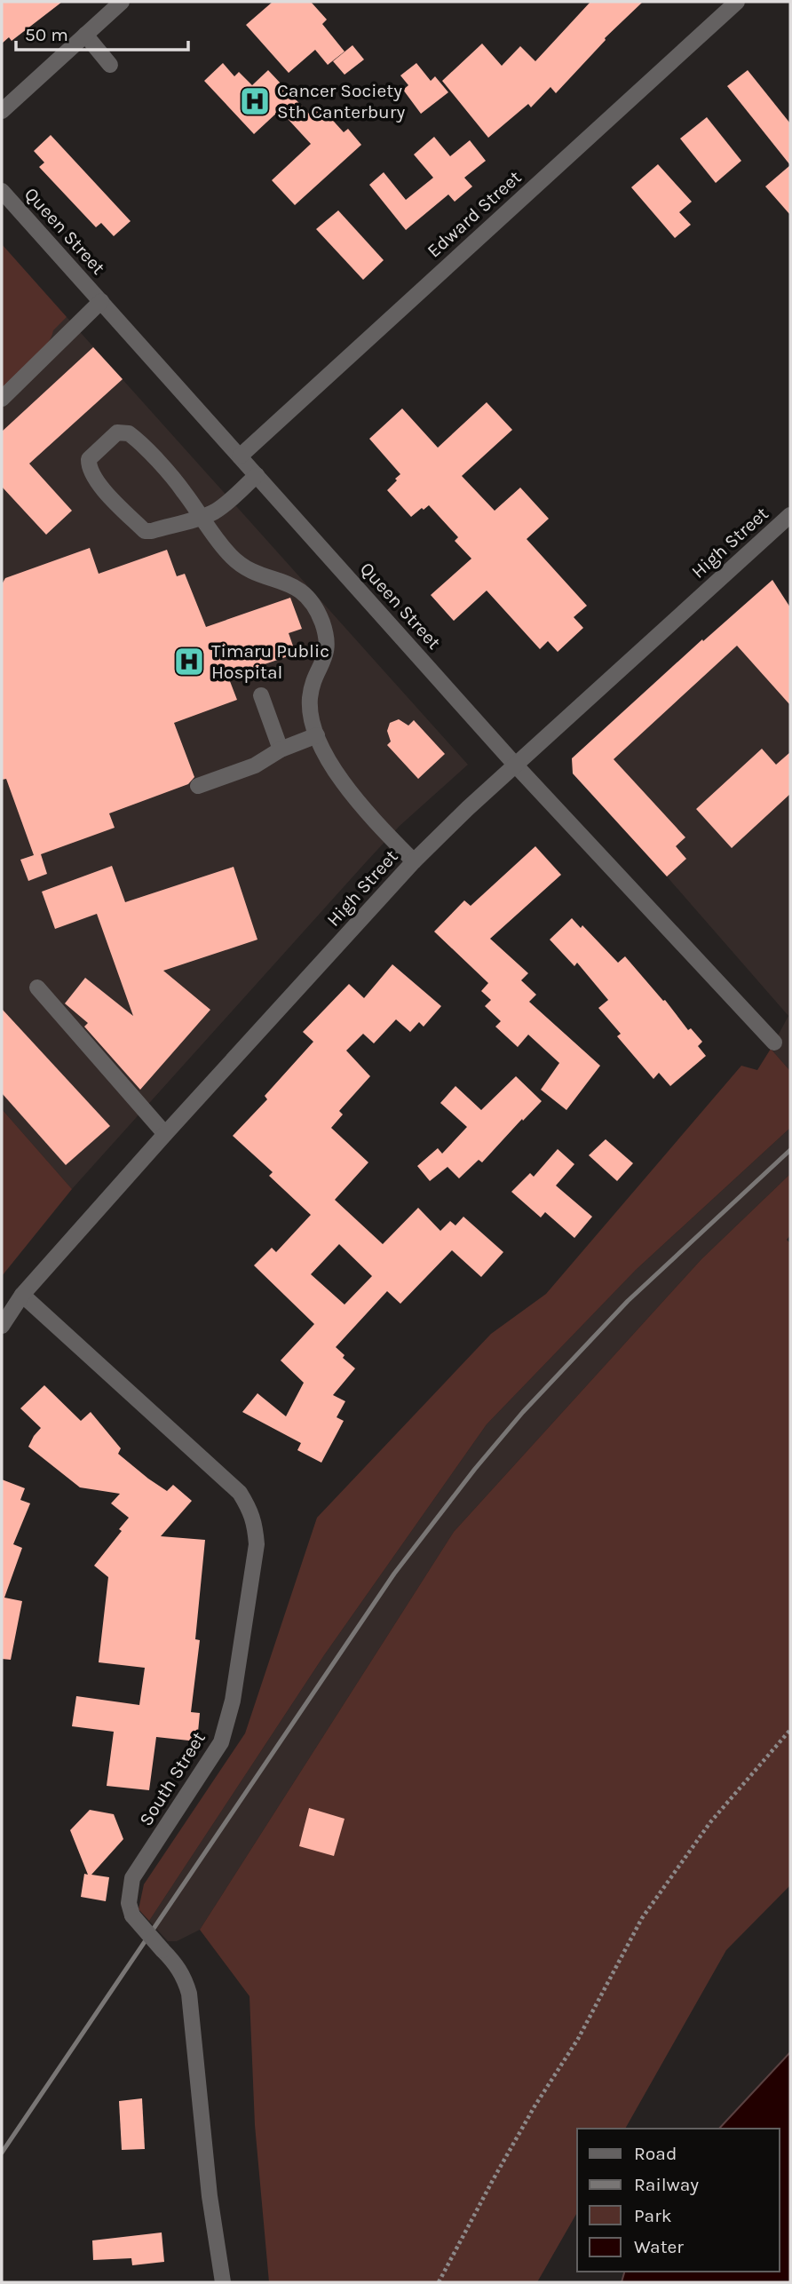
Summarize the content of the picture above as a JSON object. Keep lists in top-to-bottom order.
{
  "streets": {
    "street": [
      "Edward Street",
      "Queen Street",
      "High Street",
      "South Street"
    ]
  },
  "crossings": [
    ["Edward Street", "Queen Street"],
    ["Queen Street", "High Street"],
    ["High Street", "South Street"]
  ],
  "places": {
    "hospital": ["Cancer Society Sth Canterbury", "Timaru Public Hospital"]
  },
  "legend": [
    "Road",
    "Railway",
    "Park",
    "Water"
  ],
  "scale_bar": "50 m"
}
